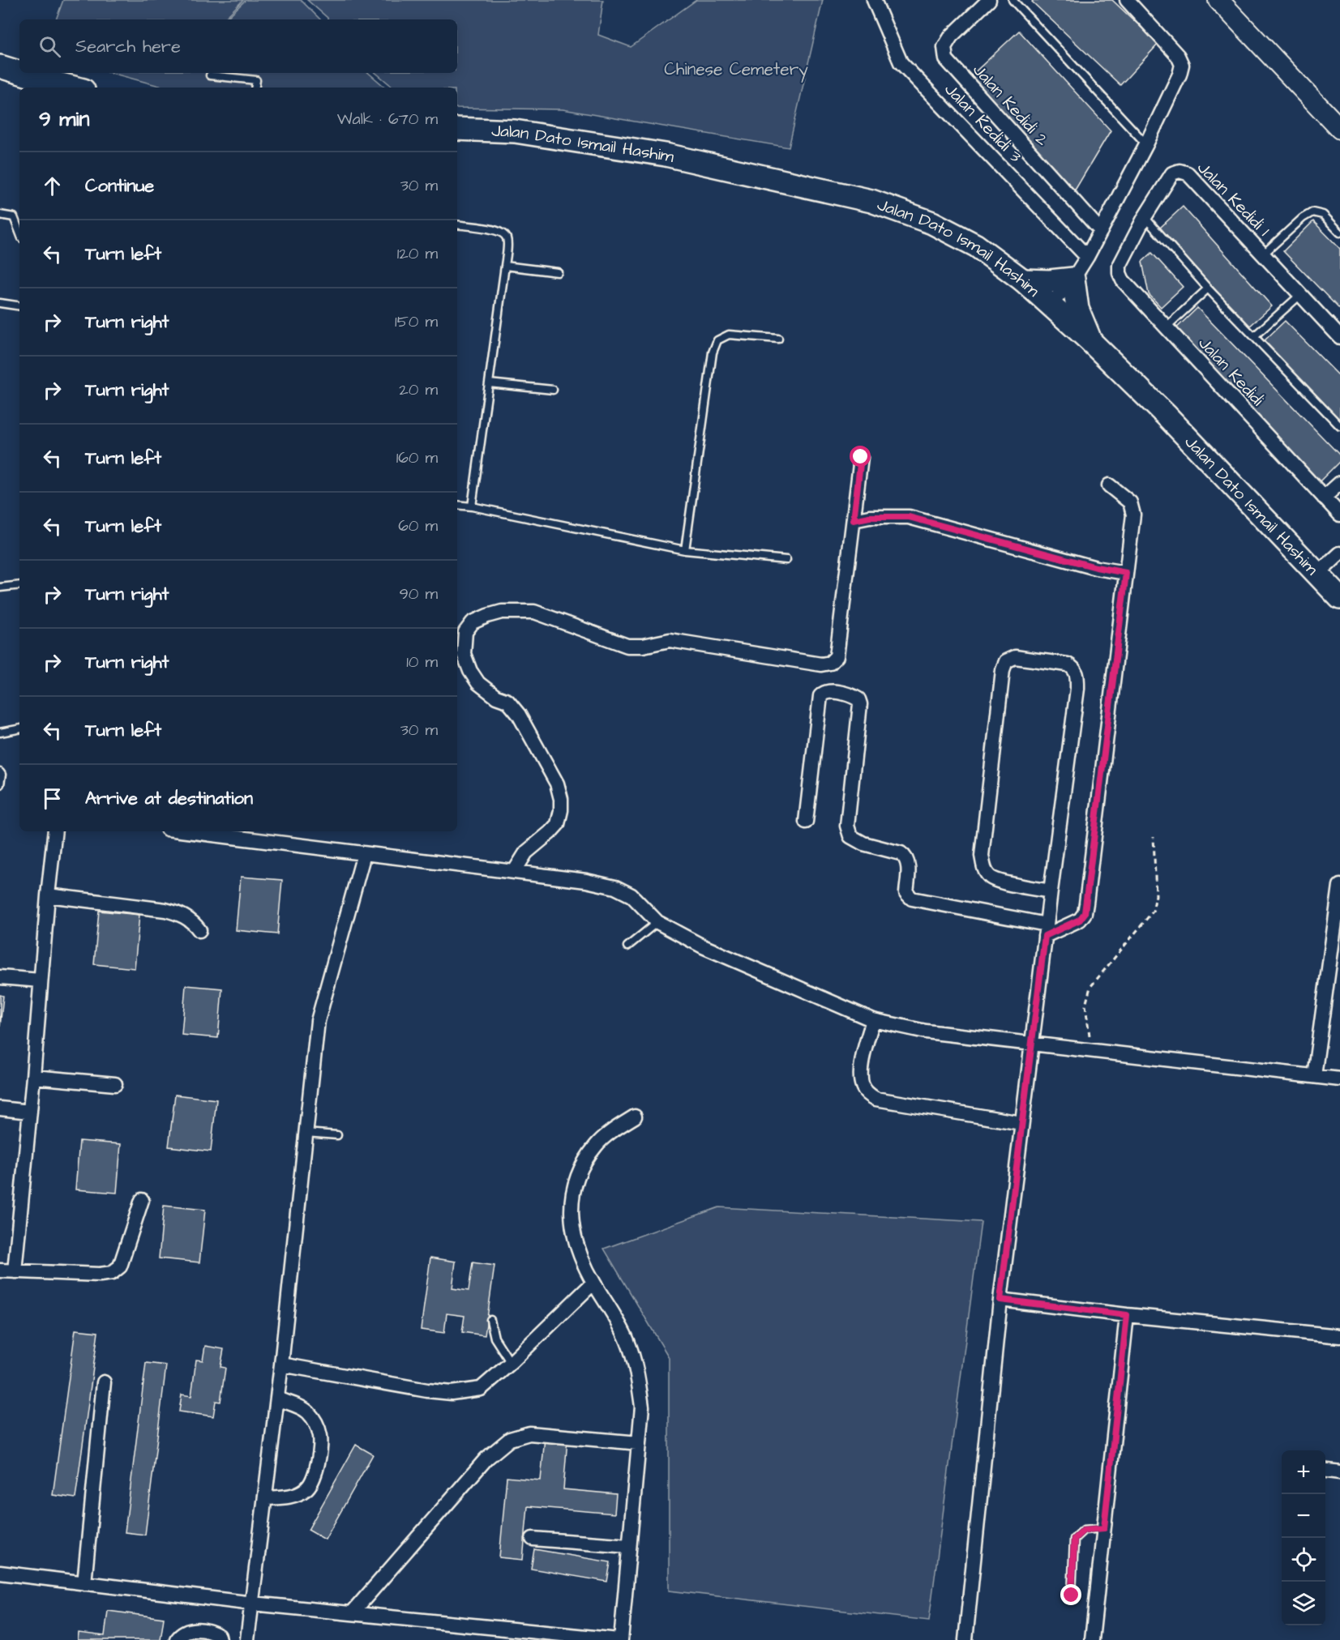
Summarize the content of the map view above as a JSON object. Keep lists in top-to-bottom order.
{
  "streets": {
    "main road": ["Jalan Dato Ismail Hashim"],
    "street": [
      "Jalan Kedidi 2",
      "Jalan Kedidi 3",
      "Jalan Kedidi 1",
      "Jalan Kedidi"
    ]
  },
  "crossings": [
    ["Jalan Kedidi 1", "Jalan Kedidi"]
  ],
  "parks": ["Chinese Cemetery"],
  "page": {
    "search": "Search here",
    "heading": ["9 min", "Walk · 670 m"],
    "list": [
      ["Continue", "30 m"],
      ["Turn left", "120 m"],
      ["Turn right", "150 m"],
      ["Turn right", "20 m"],
      ["Turn left", "160 m"],
      ["Turn left", "60 m"],
      ["Turn right", "90 m"],
      ["Turn right", "10 m"],
      ["Turn left", "30 m"],
      "Arrive at destination"
    ],
    "map_buttons": ["+", "−"]
  }
}
